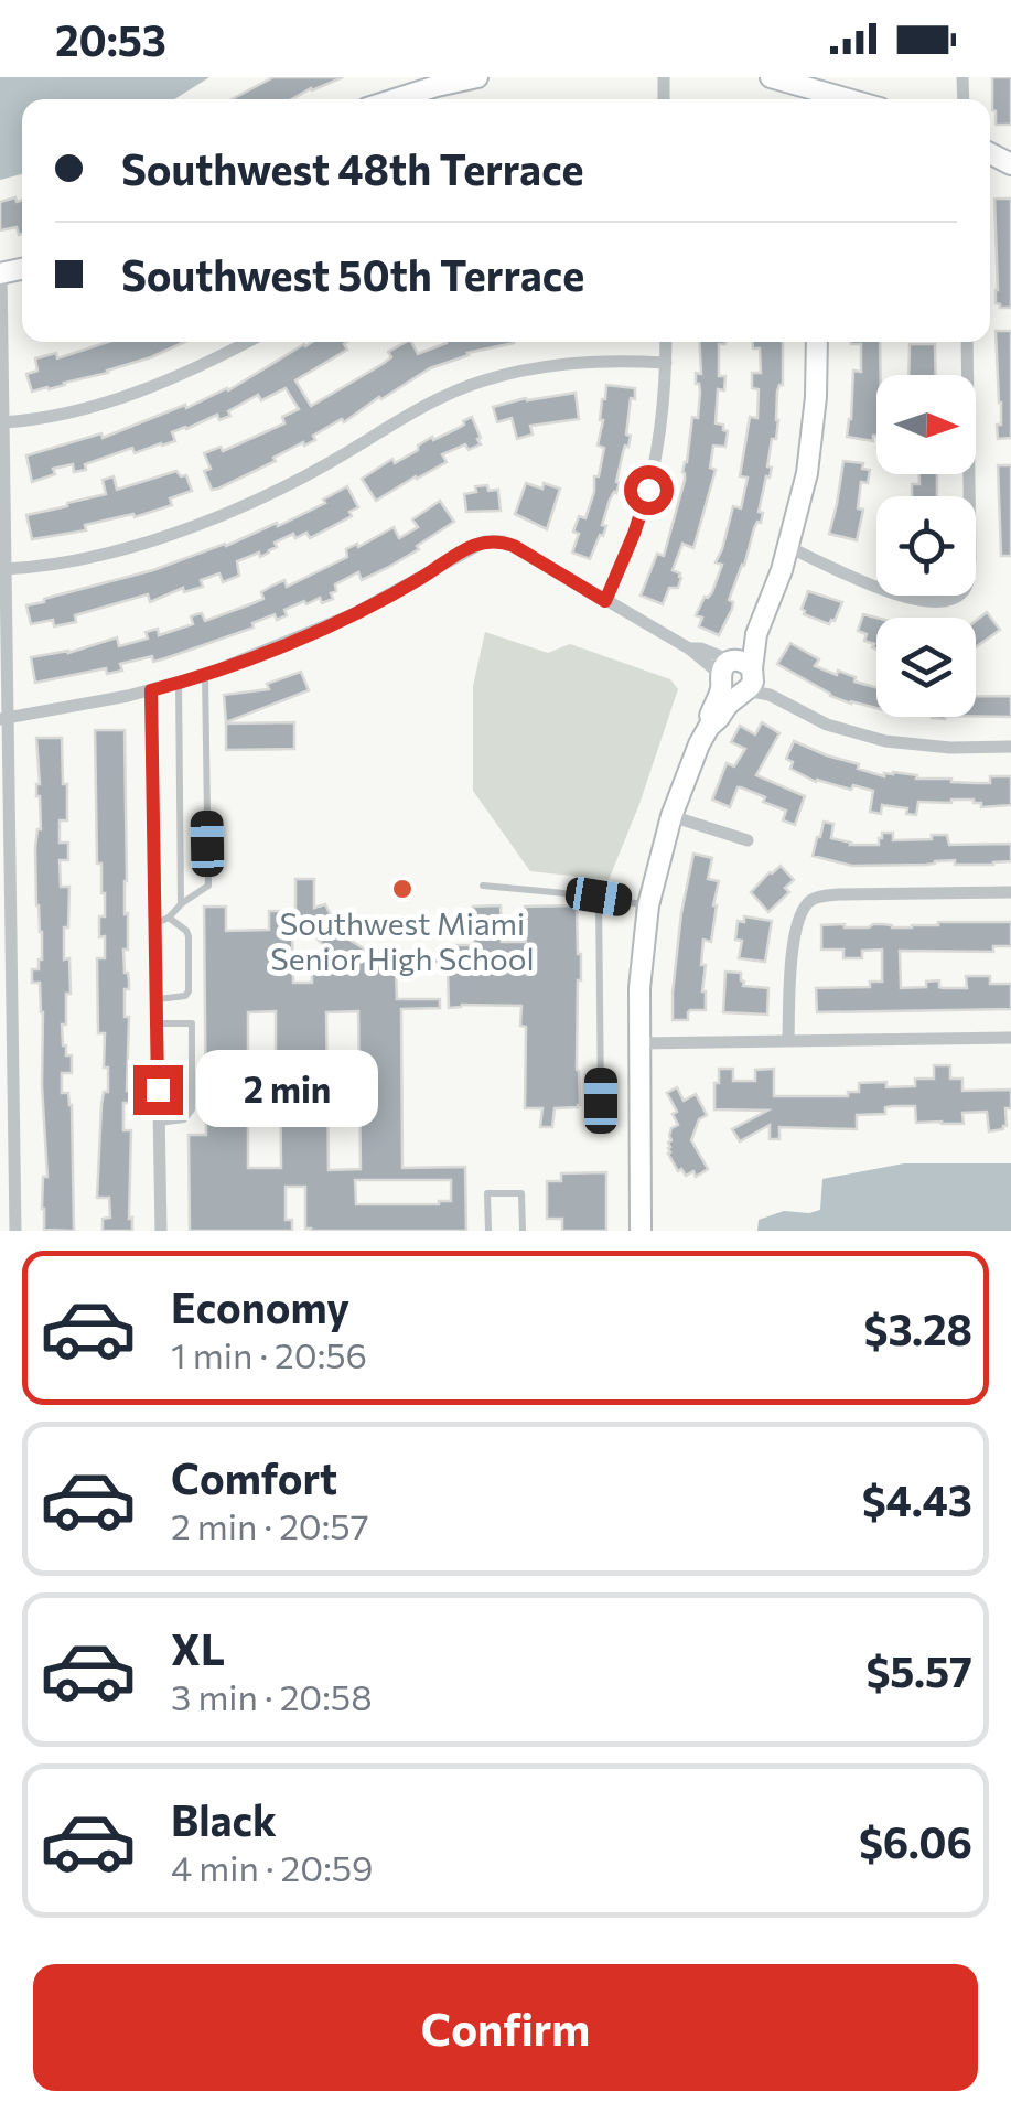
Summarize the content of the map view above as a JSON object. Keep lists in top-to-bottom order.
{
  "places": ["Southwest Miami Senior High School"],
  "north": "right",
  "page": {
    "status": "20:53",
    "banner": ["Southwest 48th Terrace", "Southwest 50th Terrace"],
    "bubble": "2 min",
    "list": [
      {
        "name": "Economy",
        "note": "1 min · 20:56",
        "value": "$3.28"
      },
      {
        "name": "Comfort",
        "note": "2 min · 20:57",
        "value": "$4.43"
      },
      {
        "name": "XL",
        "note": "3 min · 20:58",
        "value": "$5.57"
      },
      {
        "name": "Black",
        "note": "4 min · 20:59",
        "value": "$6.06"
      }
    ],
    "buttons": "Confirm"
  }
}
